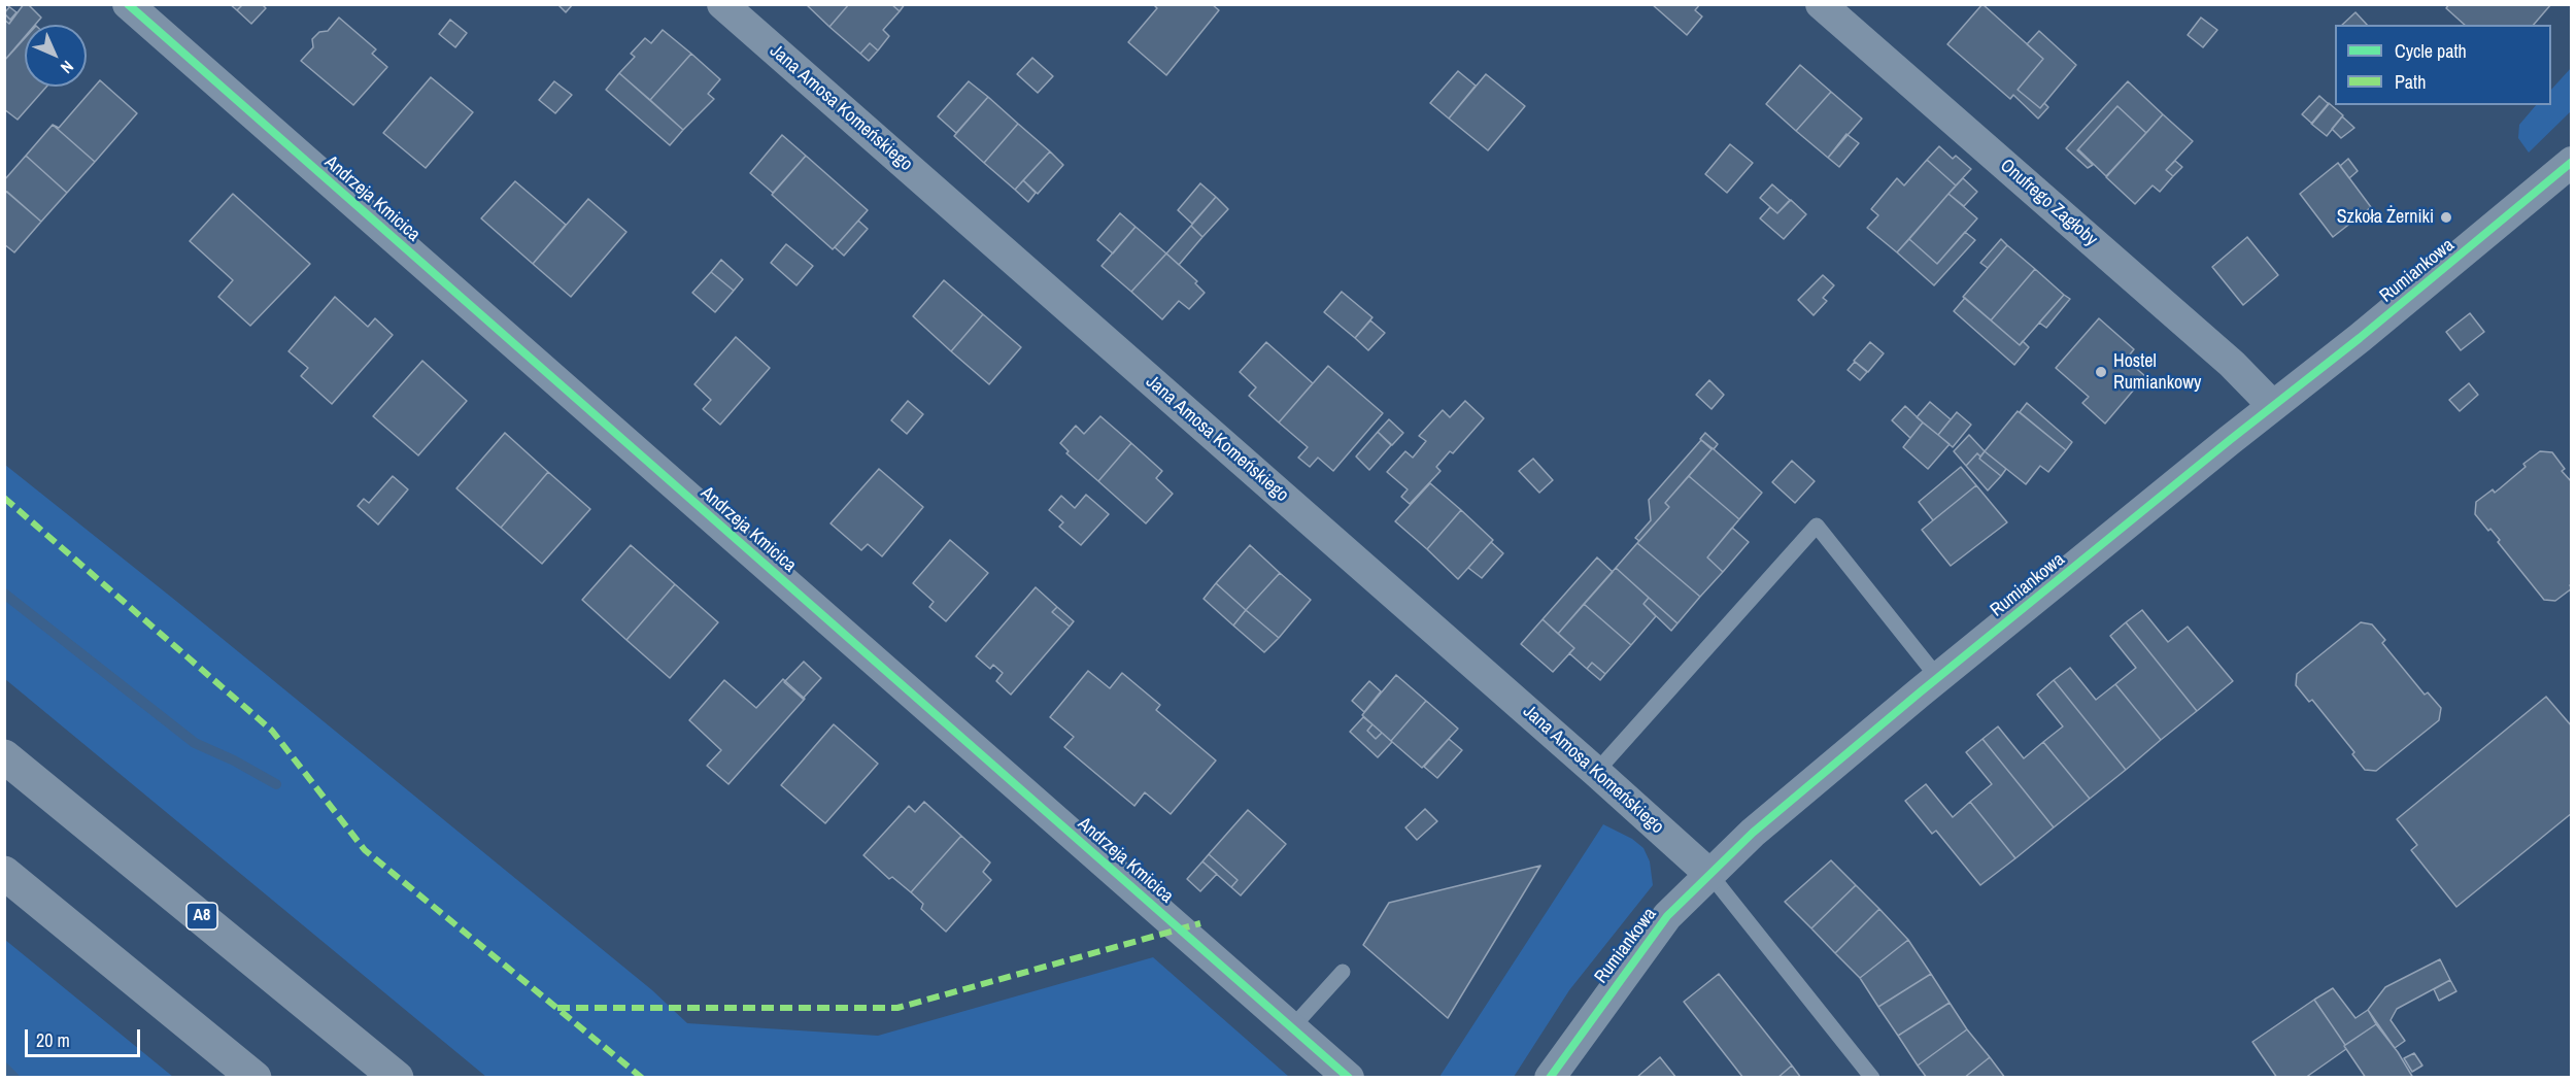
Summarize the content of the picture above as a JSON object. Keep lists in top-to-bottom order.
{
  "streets": {
    "highway": ["A8"],
    "street": [
      "Jana Amosa Komeńskiego",
      "Andrzeja Kmicica",
      "Onufrego Zagłoby",
      "Rumiankowa"
    ]
  },
  "crossings": [
    ["Jana Amosa Komeńskiego", "Rumiankowa"],
    ["Onufrego Zagłoby", "Rumiankowa"]
  ],
  "places": ["Szkoła Żerniki", "Hostel Rumiankowy"],
  "legend": ["Cycle path", "Path"],
  "scale_bar": "20 m",
  "north": "bottom right"
}
